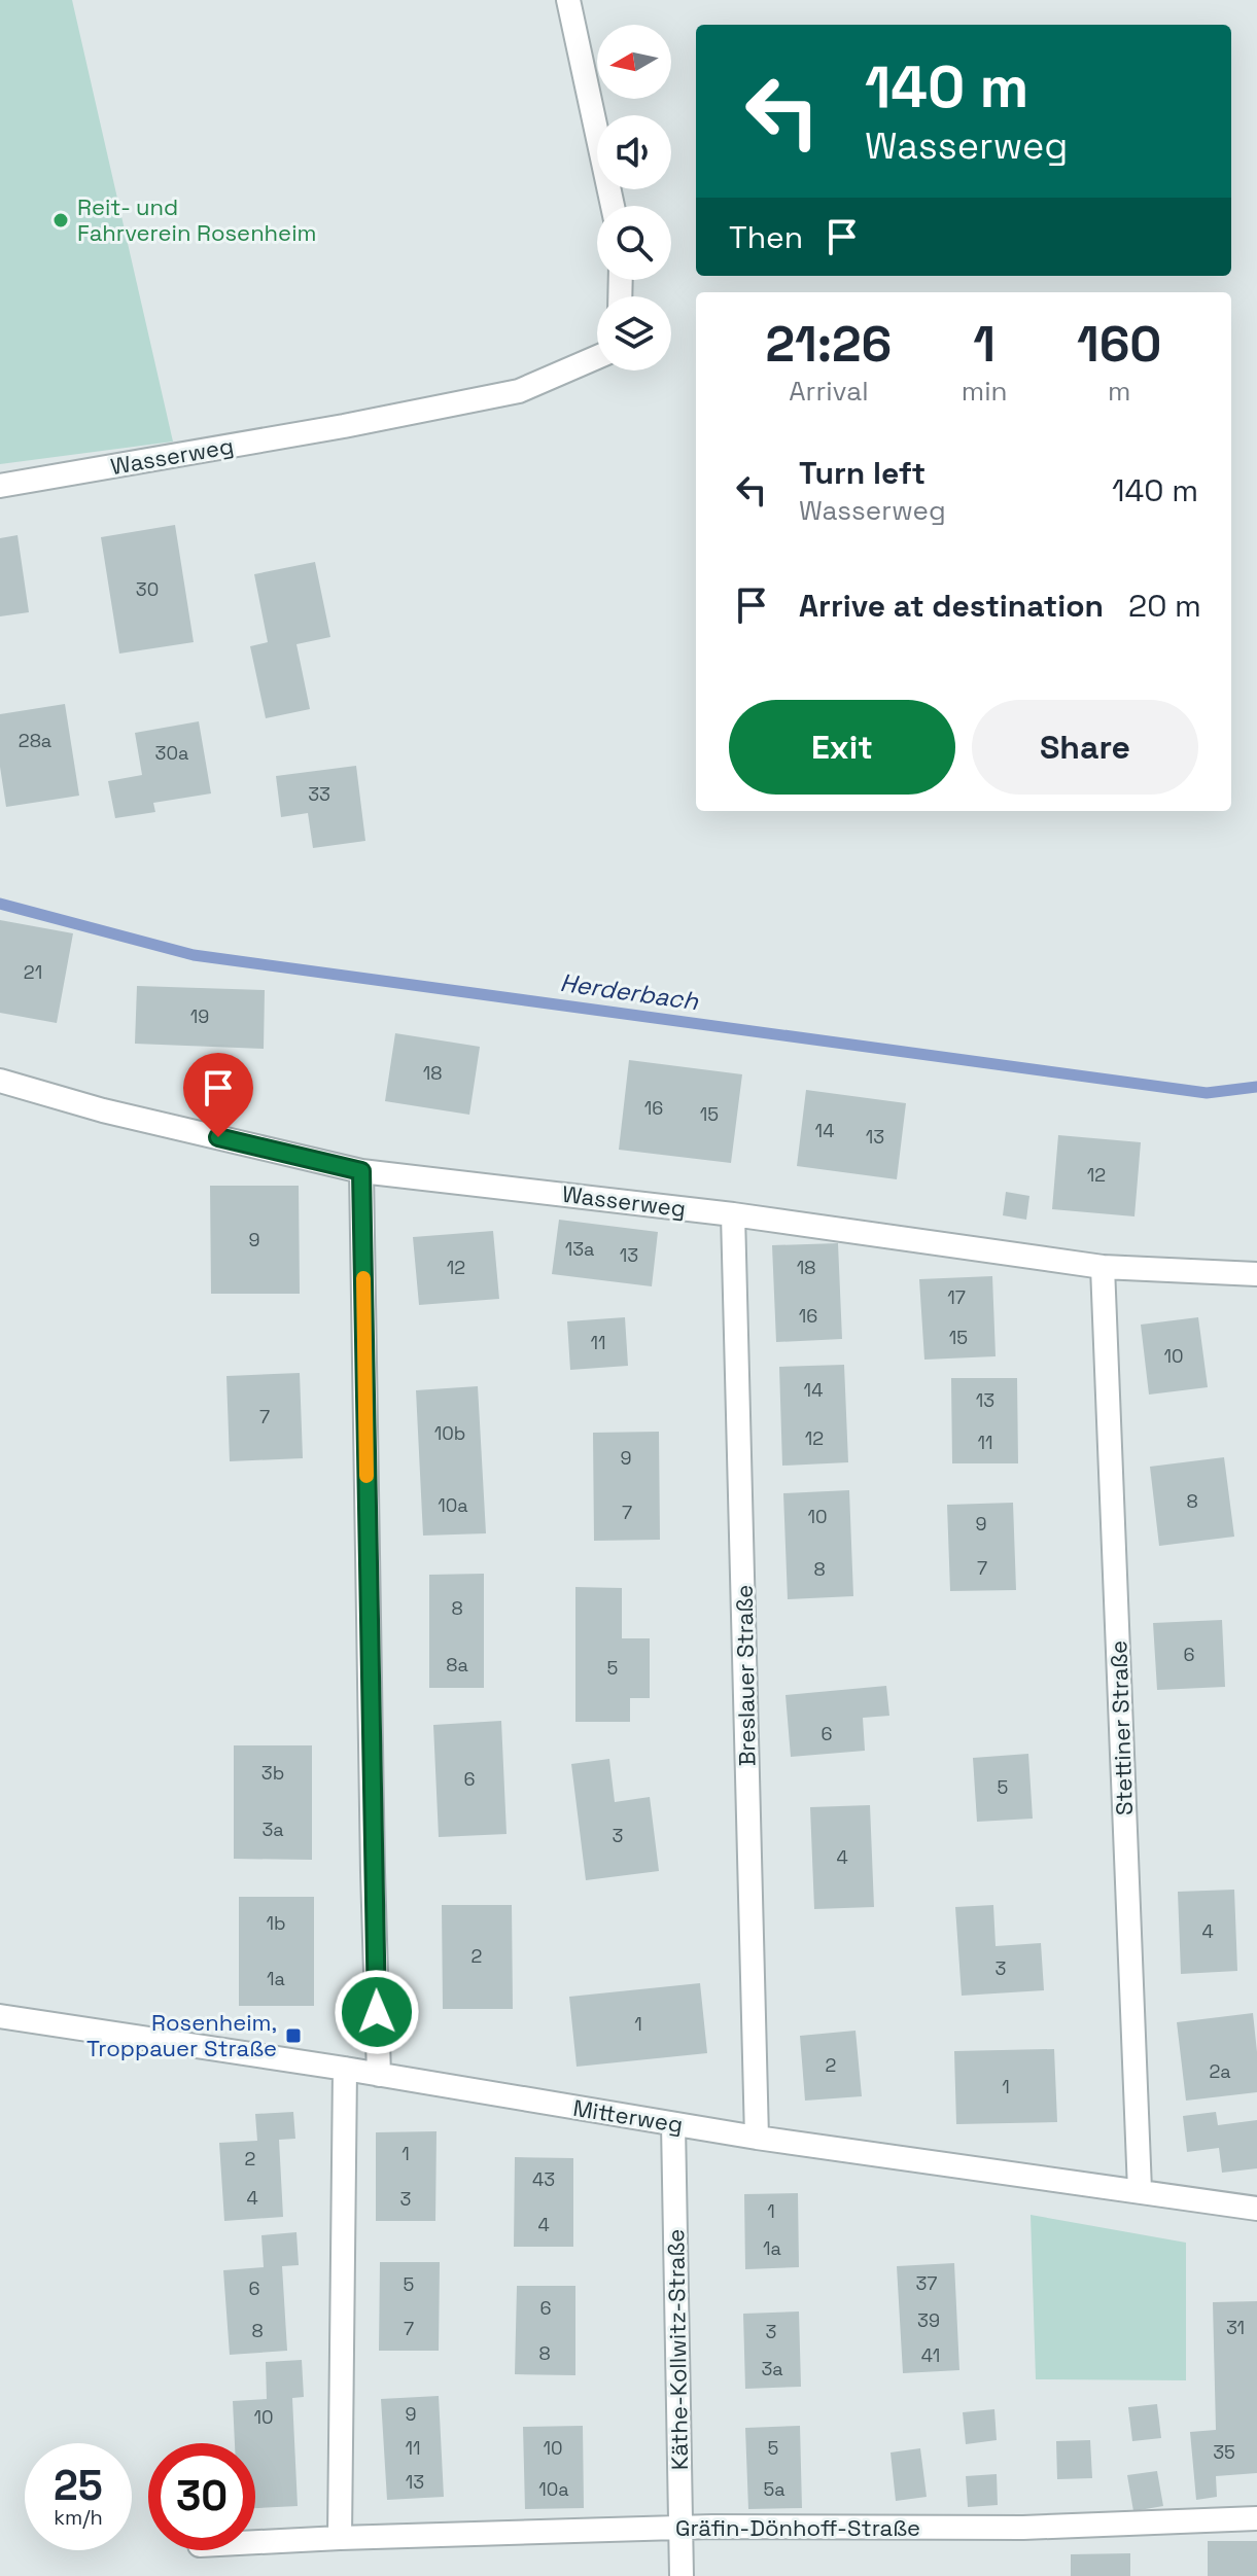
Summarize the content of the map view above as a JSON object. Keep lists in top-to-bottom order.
{
  "streets": {
    "street": [
      "Wasserweg",
      "Breslauer Straße",
      "Stettiner Straße",
      "Mitterweg",
      "Käthe-Kollwitz-Straße",
      "Gräfin-Dönhoff-Straße"
    ]
  },
  "crossings": [
    ["Wasserweg", "Breslauer Straße"],
    ["Wasserweg", "Stettiner Straße"],
    ["Breslauer Straße", "Mitterweg"],
    ["Stettiner Straße", "Mitterweg"],
    ["Mitterweg", "Käthe-Kollwitz-Straße"],
    ["Käthe-Kollwitz-Straße", "Gräfin-Dönhoff-Straße"]
  ],
  "water": ["Herderbach"],
  "places": {
    "other": ["Reit- und Fahrverein Rosenheim"],
    "transit": ["Rosenheim, Troppauer Straße"]
  },
  "house_numbers": [
    "30",
    "28a",
    "30a",
    "33",
    "21",
    "19",
    "18",
    "16",
    "15",
    "14",
    "13",
    "12",
    "9",
    "13a",
    "13",
    "12",
    "18",
    "17",
    "16",
    "15",
    "11",
    "10",
    "14",
    "13",
    "7",
    "10b",
    "12",
    "11",
    "9",
    "8",
    "10a",
    "7",
    "10",
    "9",
    "7",
    "8",
    "8",
    "6",
    "8a",
    "5",
    "6",
    "3b",
    "6",
    "5",
    "3a",
    "3",
    "4",
    "1b",
    "4",
    "2",
    "3",
    "1a",
    "1",
    "2",
    "2a",
    "1",
    "1",
    "2",
    "43",
    "4",
    "3",
    "1",
    "4",
    "1a",
    "37",
    "5",
    "6",
    "6",
    "39",
    "31",
    "7",
    "8",
    "3",
    "8",
    "41",
    "3a",
    "9",
    "10",
    "11",
    "10",
    "5",
    "35",
    "13",
    "10a",
    "5a"
  ],
  "north": "left",
  "page": {
    "turn": ["140 m", "Wasserweg"],
    "then": "Then",
    "eta": [
      "21:26",
      "Arrival",
      "1",
      "min",
      "160",
      "m"
    ],
    "list": [
      {
        "name": "Turn left",
        "note": "Wasserweg",
        "value": "140 m"
      },
      {
        "name": "Arrive at destination",
        "value": "20 m"
      }
    ],
    "buttons": ["Exit", "Share"],
    "speed": "25 km/h",
    "limit": "30"
  }
}
